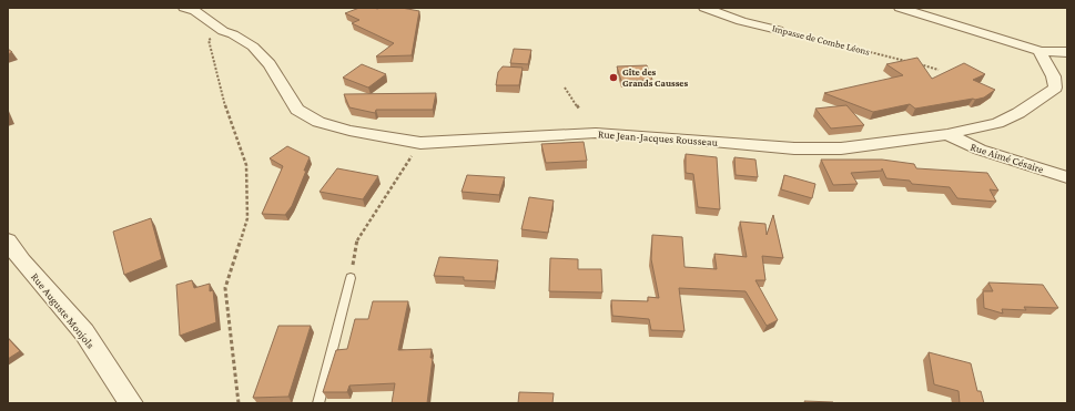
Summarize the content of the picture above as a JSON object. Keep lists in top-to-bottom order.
{
  "streets": {
    "street": [
      "Impasse de Combe Léons",
      "Rue Jean-Jacques Rousseau",
      "Rue Aimé Césaire",
      "Rue Auguste Monjols"
    ]
  },
  "crossings": [
    ["Rue Jean-Jacques Rousseau", "Rue Aimé Césaire"]
  ],
  "places": ["Gîte des Grands Causses"]
}
